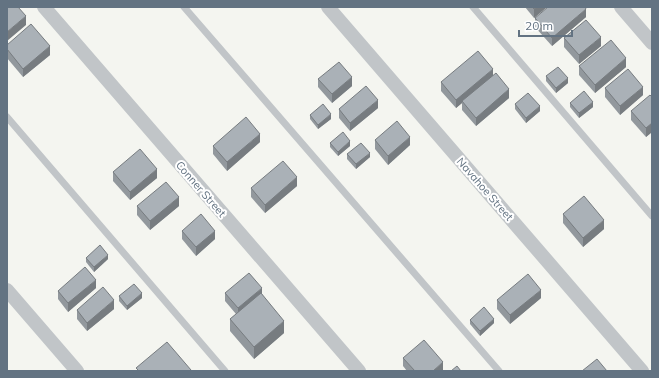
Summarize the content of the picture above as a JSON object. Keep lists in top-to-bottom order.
{
  "streets": {
    "street": ["Conner Street", "Navahoe Street"]
  },
  "scale_bar": "20 m"
}
